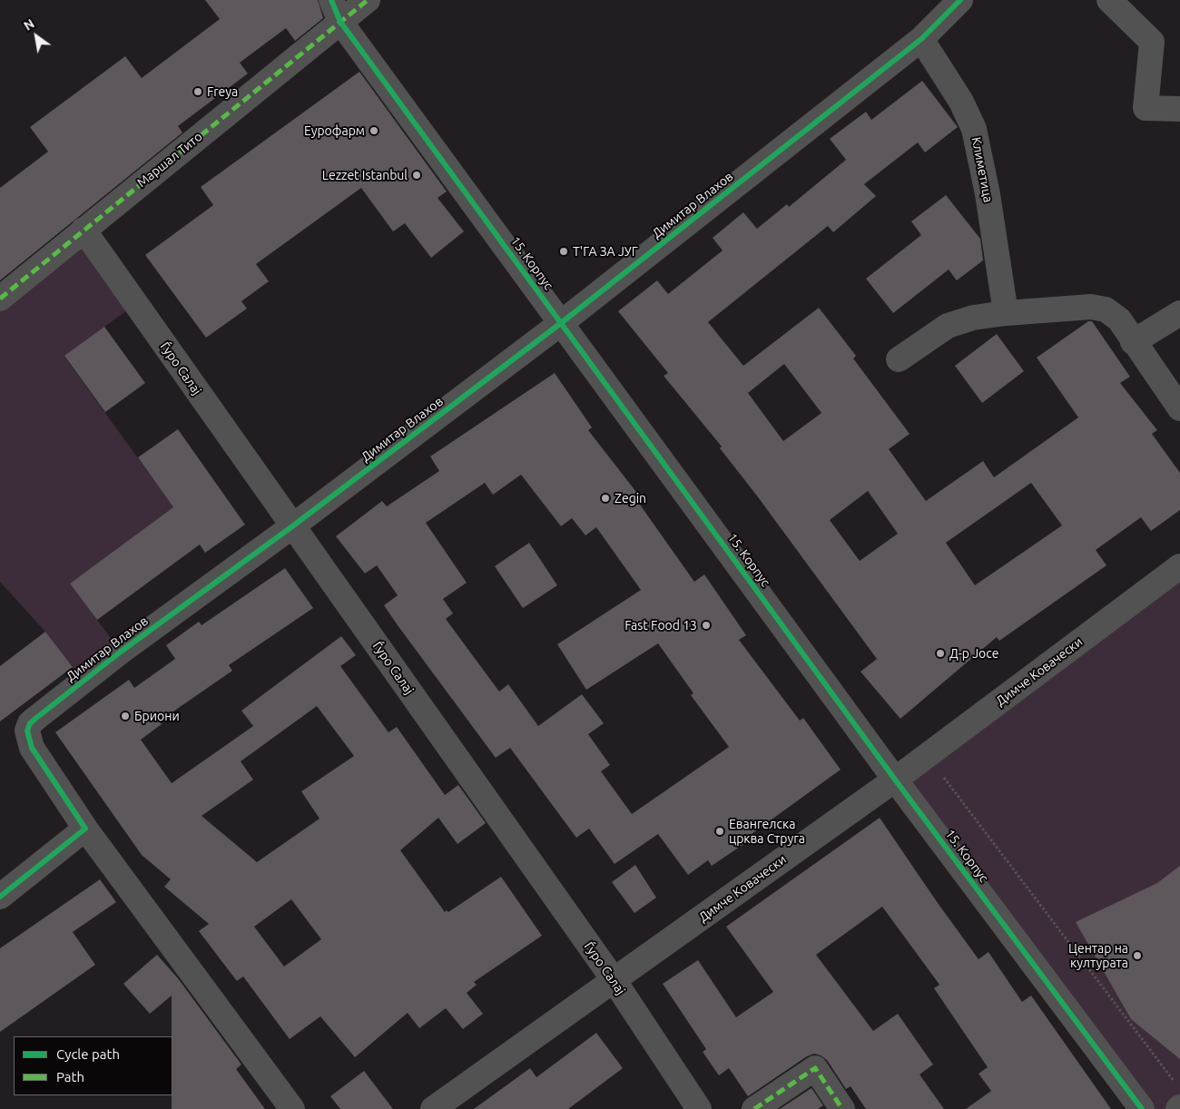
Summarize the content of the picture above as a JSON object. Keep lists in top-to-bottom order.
{
  "streets": {
    "street": [
      "Маршал Тито",
      "Климетица",
      "Димитар Влахов",
      "15. Корпус",
      "Ѓуро Салај",
      "Димче Ковачески"
    ]
  },
  "crossings": [
    ["Маршал Тито", "15. Корпус"],
    ["Маршал Тито", "Ѓуро Салај"],
    ["Климетица", "Димитар Влахов"],
    ["Димитар Влахов", "15. Корпус"],
    ["Димитар Влахов", "Ѓуро Салај"],
    ["15. Корпус", "Димче Ковачески"],
    ["Ѓуро Салај", "Димче Ковачески"]
  ],
  "places": [
    "Freya",
    "Еурофарм",
    "Lezzet Istanbul",
    "Т'ГА ЗА ЈУГ",
    "Zegin",
    "Fast Food 13",
    "Д-р Јосе",
    "Бриони",
    "Евангелска црква Струга",
    "Центар на културата"
  ],
  "legend": ["Cycle path", "Path"],
  "north": "top left"
}
